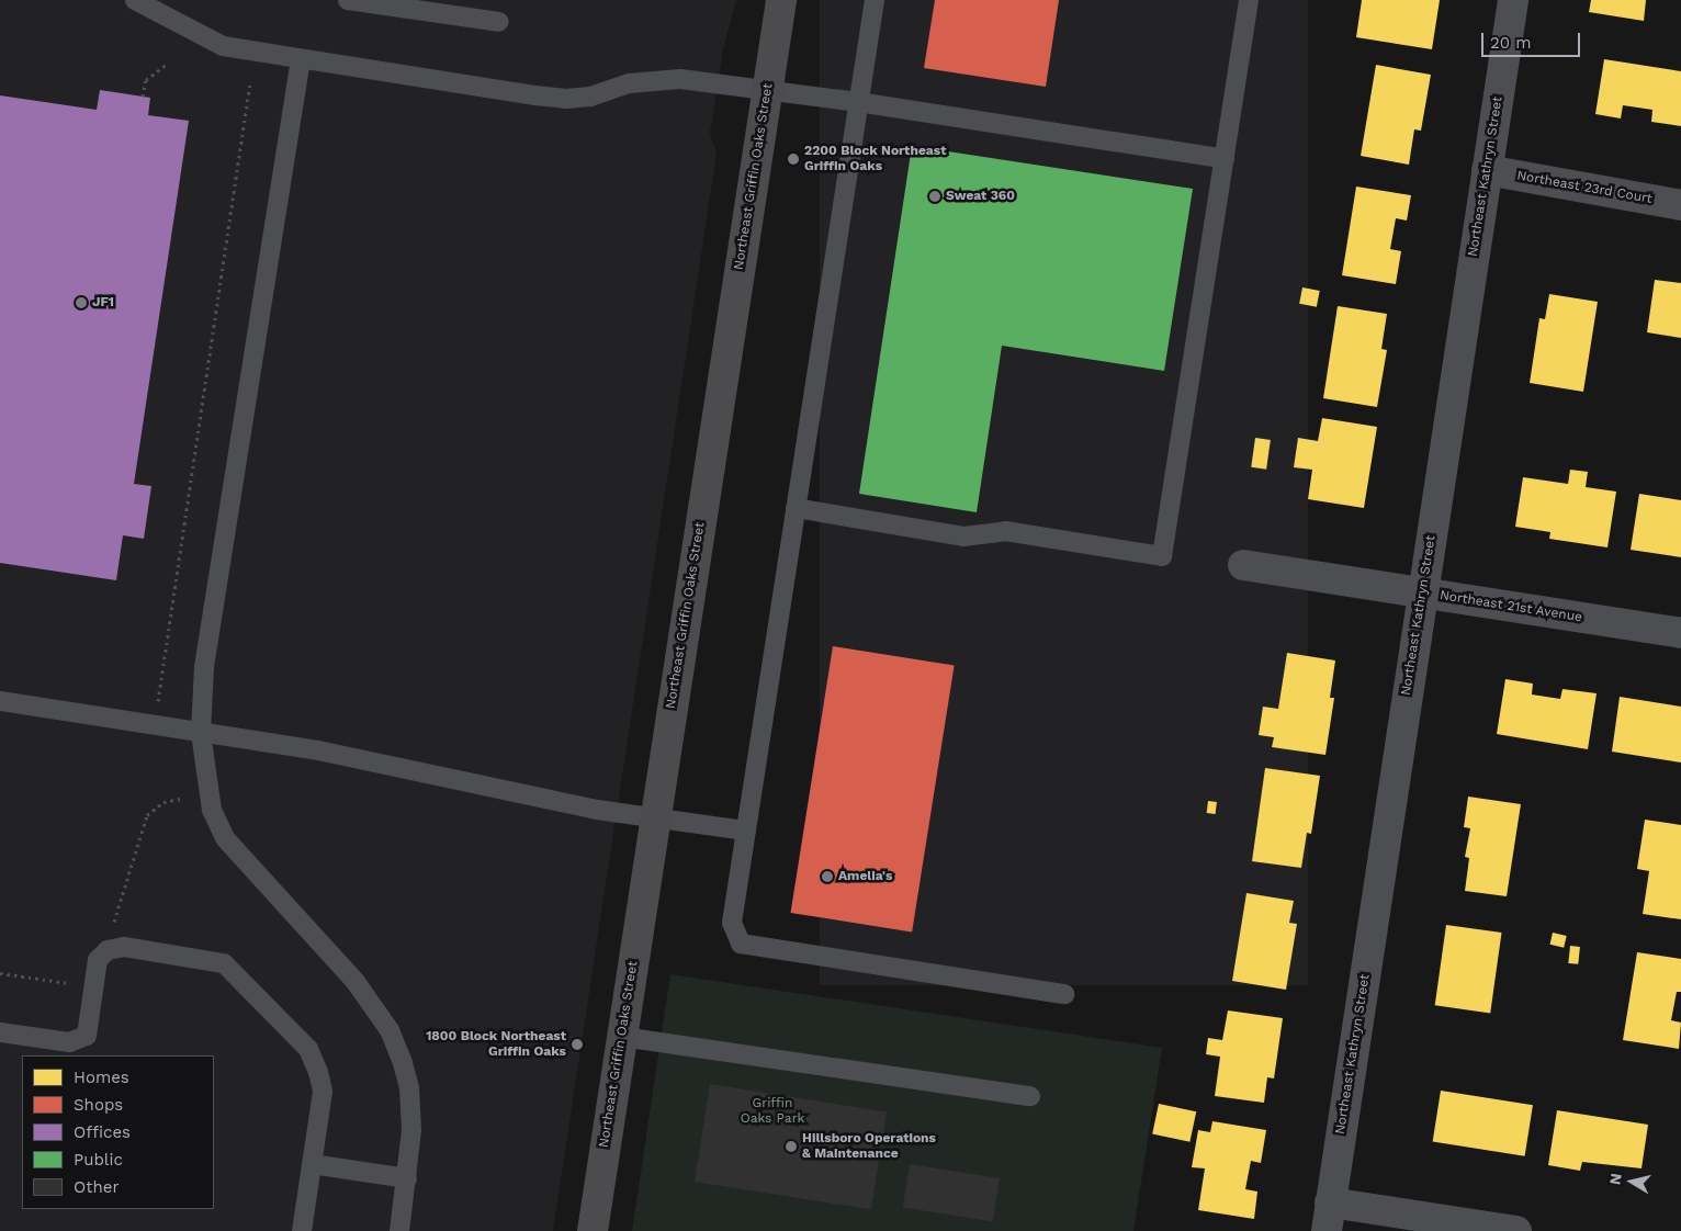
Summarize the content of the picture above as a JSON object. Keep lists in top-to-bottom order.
{
  "streets": {
    "street": [
      "Northeast Griffin Oaks Street",
      "Northeast Kathryn Street",
      "Northeast 23rd Court",
      "Northeast 21st Avenue"
    ]
  },
  "crossings": [
    ["Northeast Kathryn Street", "Northeast 23rd Court"],
    ["Northeast Kathryn Street", "Northeast 21st Avenue"]
  ],
  "parks": ["Griffin Oaks Park"],
  "places": [
    "2200 Block Northeast Griffin Oaks",
    "Sweat 360",
    "JF1",
    "Amelia's",
    "1800 Block Northeast Griffin Oaks",
    "Hillsboro Operations & Maintenance"
  ],
  "legend": [
    "Homes",
    "Shops",
    "Offices",
    "Public",
    "Other"
  ],
  "scale_bar": "20 m",
  "north": "left"
}
